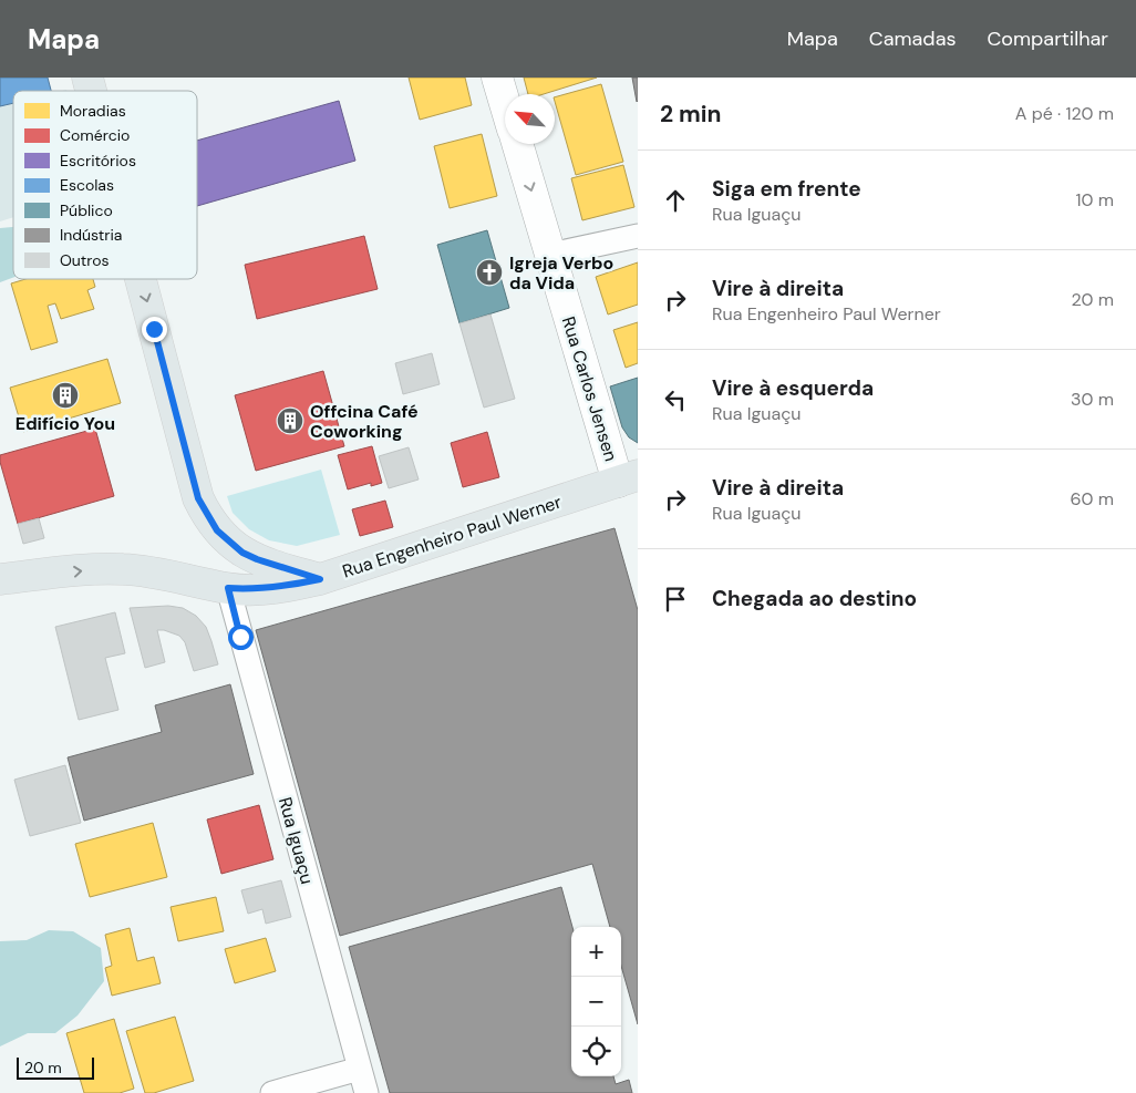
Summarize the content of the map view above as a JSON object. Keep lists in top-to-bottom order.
{
  "streets": {
    "main road": ["Rua Engenheiro Paul Werner"],
    "street": ["Rua Carlos Jensen", "Rua Iguaçu"]
  },
  "crossings": [
    ["Rua Carlos Jensen", "Rua Engenheiro Paul Werner"],
    ["Rua Engenheiro Paul Werner", "Rua Iguaçu"]
  ],
  "one_way": ["Rua Engenheiro Paul Werner"],
  "places": {
    "church": ["Igreja Verbo da Vida"],
    "building": ["Edifício You", "Offcina Café Coworking"]
  },
  "legend": [
    "Moradias",
    "Comércio",
    "Escritórios",
    "Escolas",
    "Público",
    "Indústria",
    "Outros"
  ],
  "scale_bar": "20 m",
  "north": "top left",
  "page": {
    "header": "Mapa",
    "nav": ["Mapa", "Camadas", "Compartilhar"],
    "heading": ["2 min", "A pé · 120 m"],
    "list": [
      ["Siga em frente", "Rua Iguaçu", "10 m"],
      ["Vire à direita", "Rua Engenheiro Paul Werner", "20 m"],
      ["Vire à esquerda", "Rua Iguaçu", "30 m"],
      ["Vire à direita", "Rua Iguaçu", "60 m"],
      "Chegada ao destino"
    ],
    "map_buttons": ["+", "−"],
    "scale": "20 m"
  }
}
